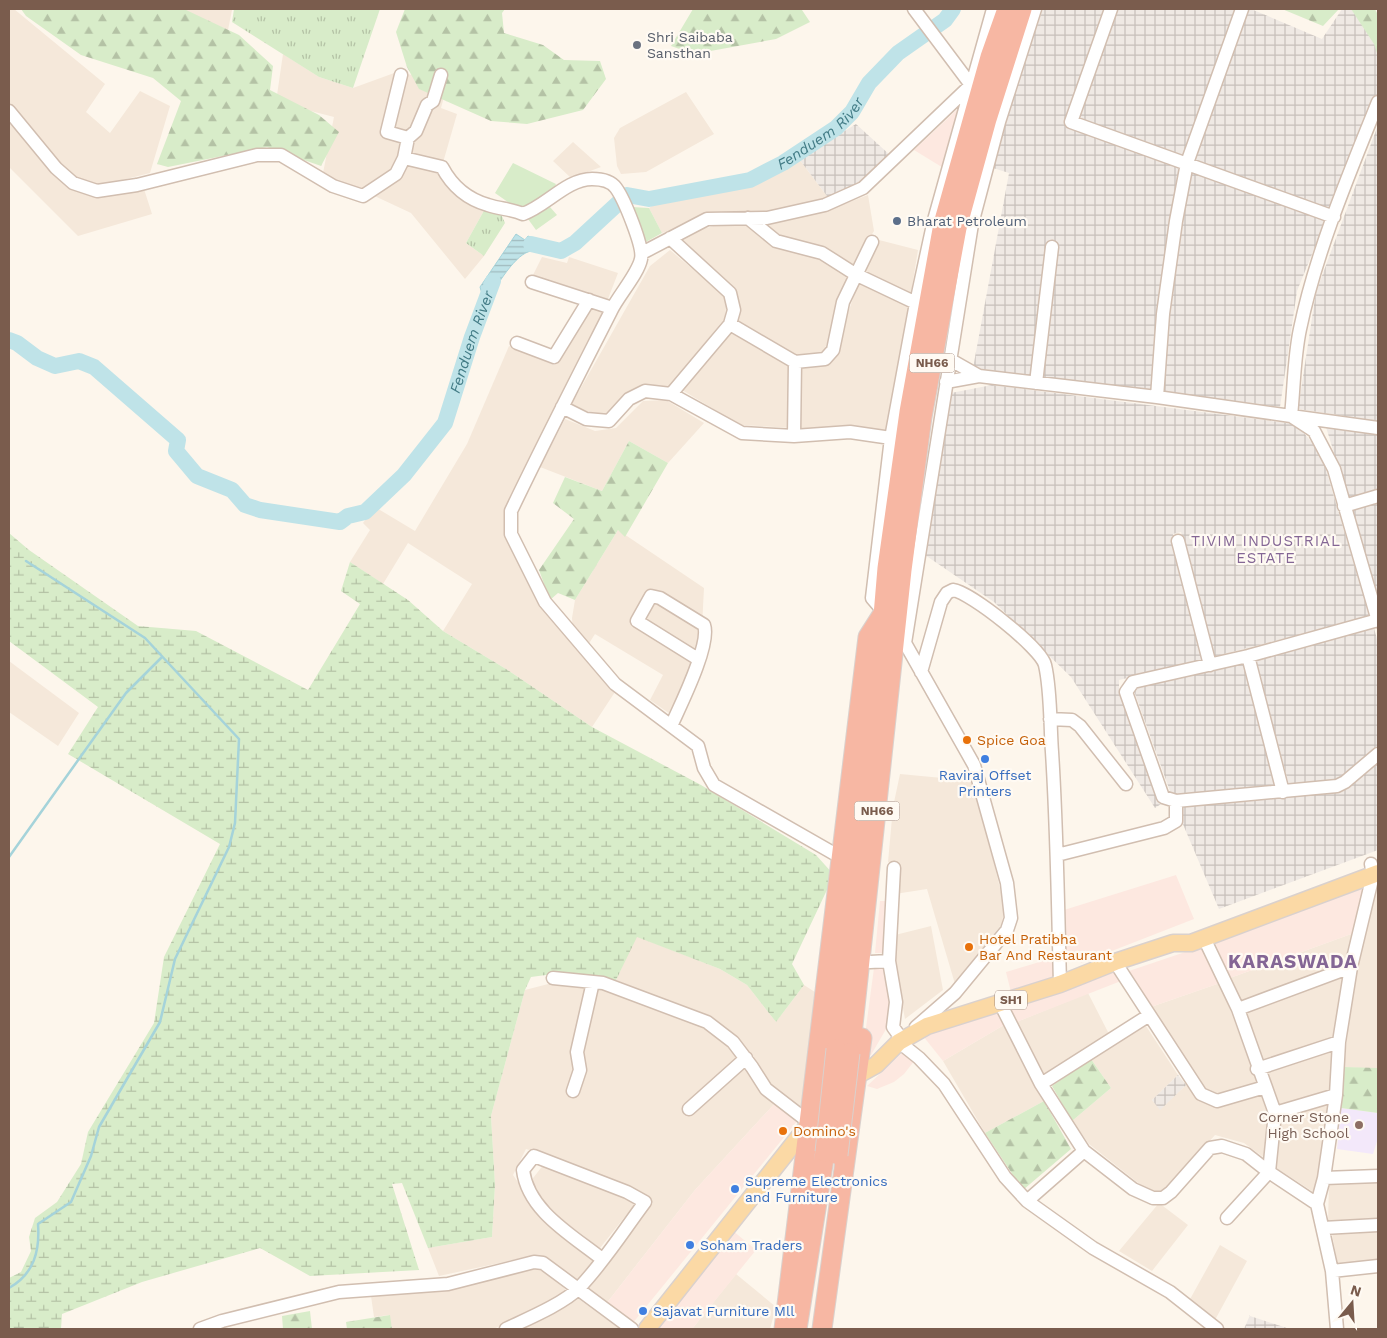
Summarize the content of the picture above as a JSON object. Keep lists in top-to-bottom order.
{
  "streets": {
    "highway": ["NH66"],
    "main road": ["SH1"]
  },
  "districts": ["TIVIM INDUSTRIAL ESTATE", "KARASWADA"],
  "water": ["Fenduem River"],
  "places": [
    "Shri Saibaba Sansthan",
    "Bharat Petroleum",
    "Spice Goa",
    "Raviraj Offset Printers",
    "Hotel Pratibha Bar And Restaurant",
    "Corner Stone High School",
    "Domino's",
    "Supreme Electronics and Furniture",
    "Soham Traders",
    "Sajavat Furniture Mll"
  ],
  "north": "top"
}
